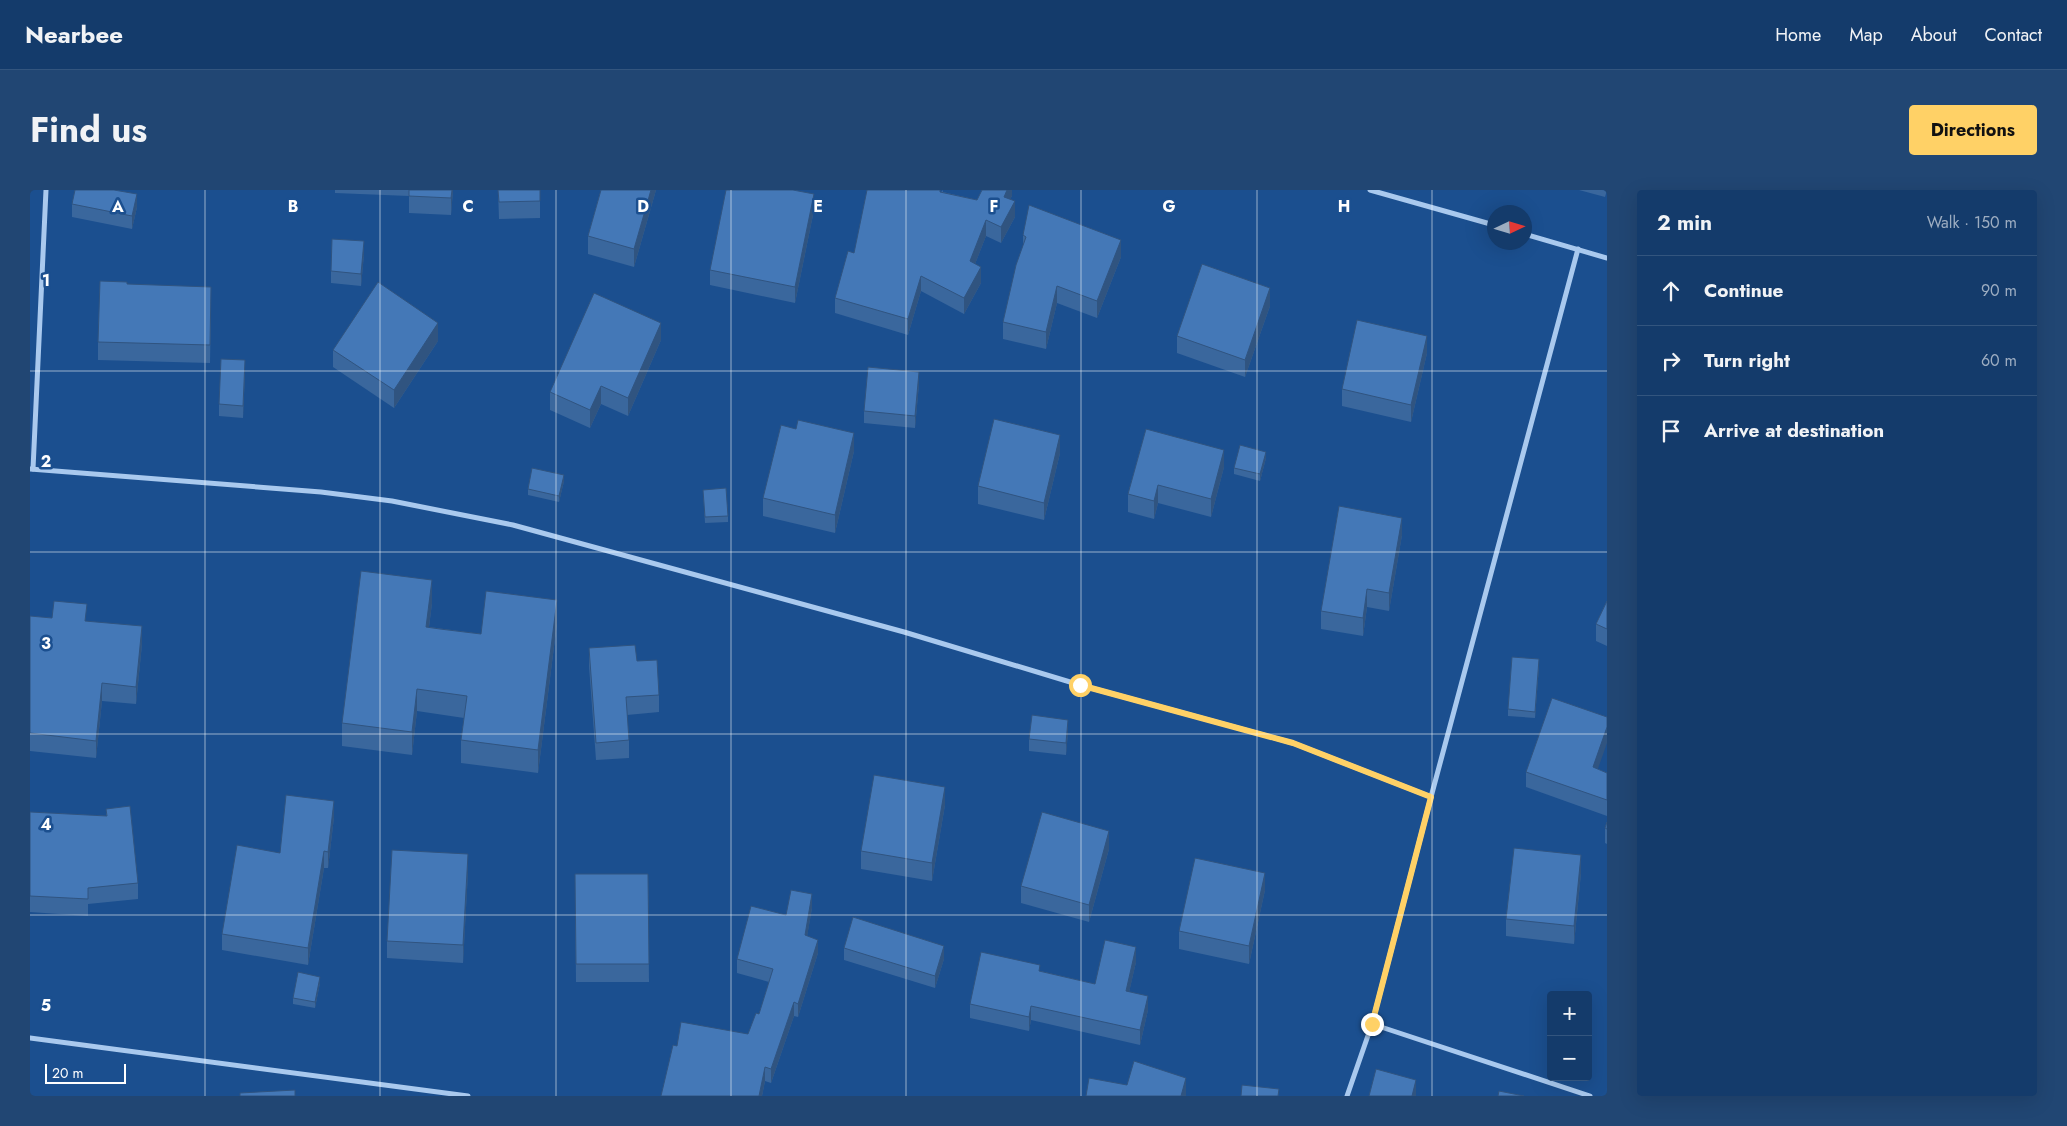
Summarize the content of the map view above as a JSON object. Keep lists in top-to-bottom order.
{
  "scale_bar": "20 m",
  "north": "right",
  "page": {
    "header": "Nearbee",
    "nav": [
      "Home",
      "Map",
      "About",
      "Contact"
    ],
    "title": "Find us",
    "buttons": "Directions",
    "heading": ["2 min", "Walk · 150 m"],
    "list": [
      ["Continue", "90 m"],
      ["Turn right", "60 m"],
      "Arrive at destination"
    ],
    "map_buttons": ["+", "−"],
    "scale": "20 m"
  },
  "grid": {
    "columns": [
      "A",
      "B",
      "C",
      "D",
      "E",
      "F",
      "G",
      "H"
    ],
    "rows": [
      "1",
      "2",
      "3",
      "4",
      "5"
    ]
  }
}
